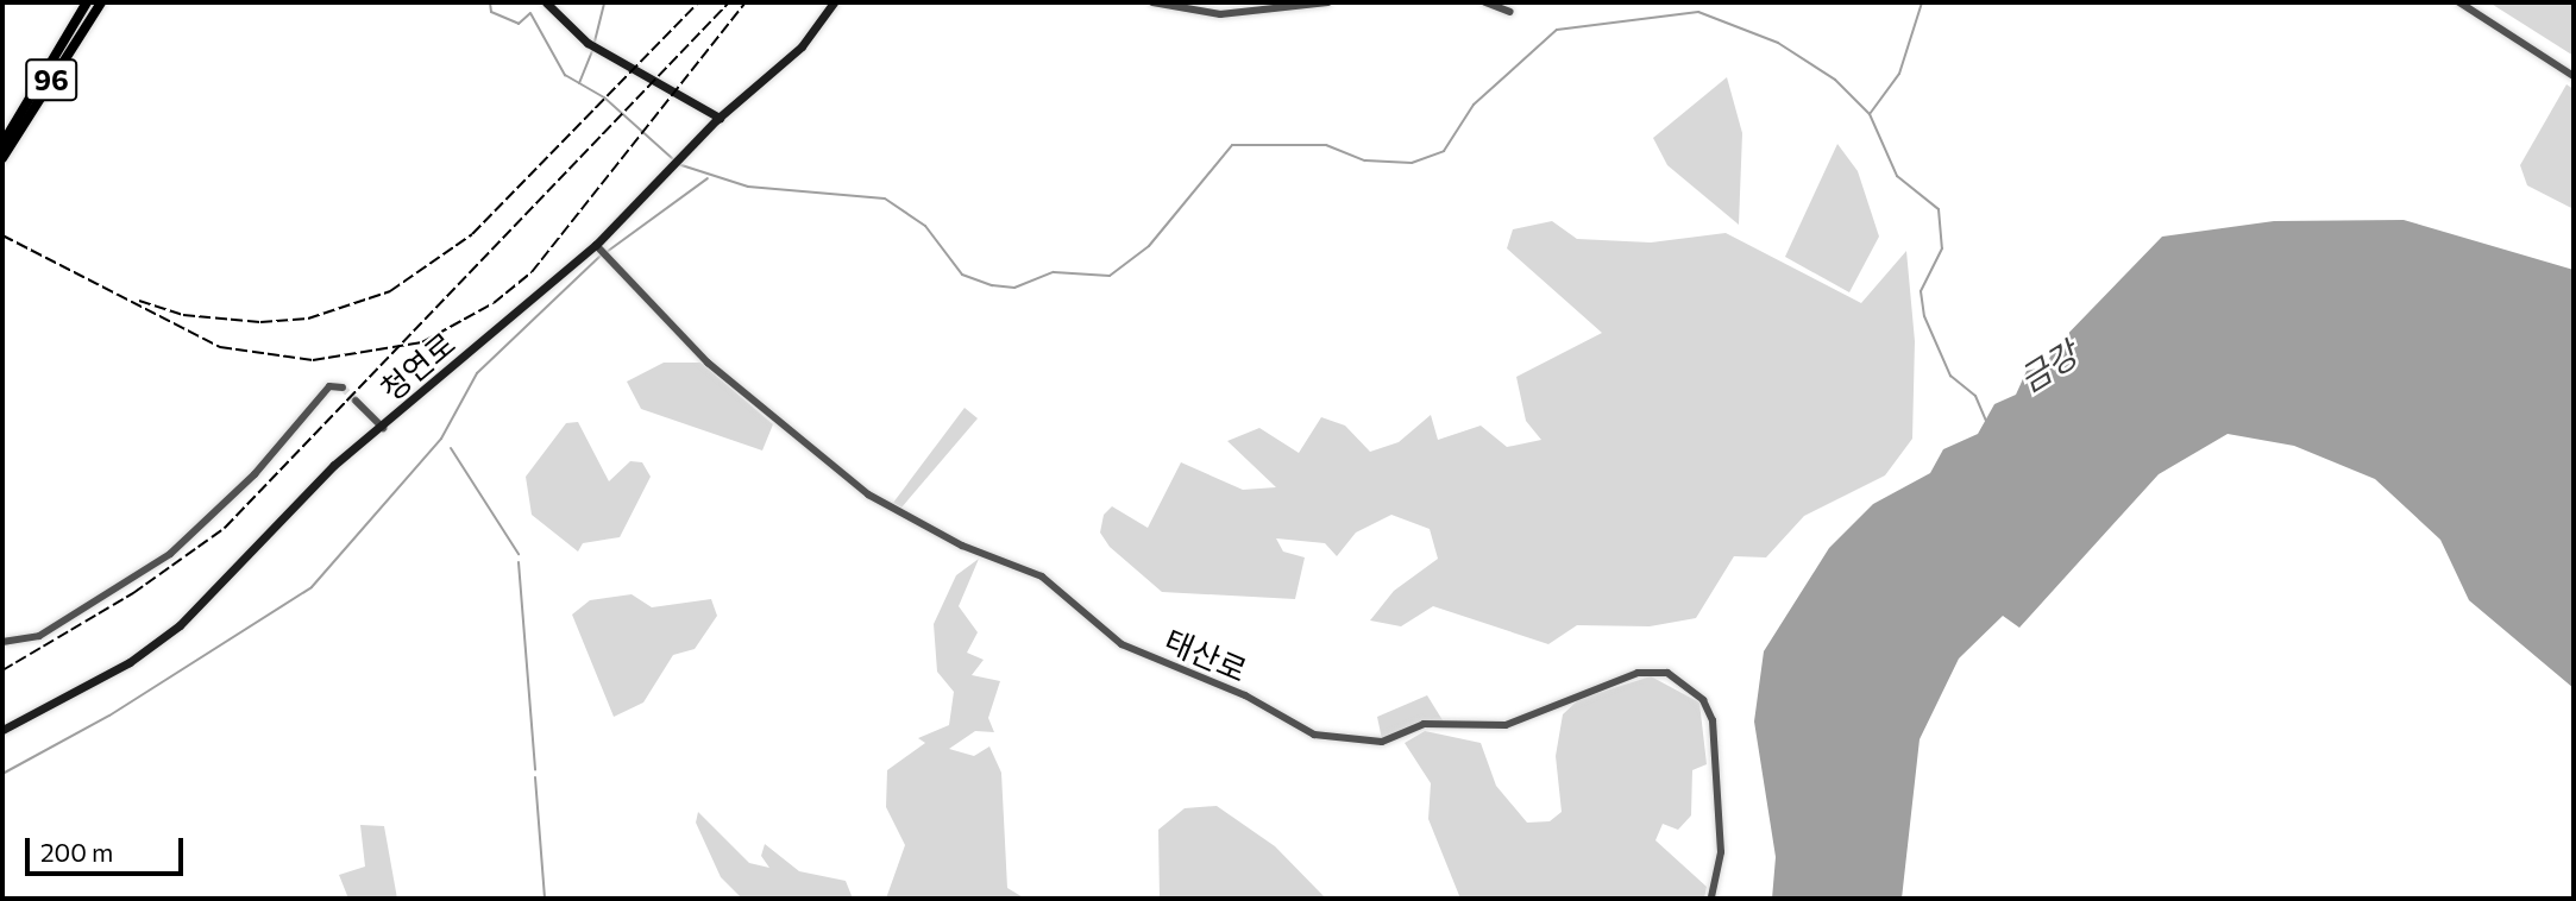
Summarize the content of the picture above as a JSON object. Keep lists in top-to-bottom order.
{
  "streets": {
    "highway": ["96"],
    "main road": ["청연로"],
    "street": ["태산로"]
  },
  "crossings": [
    ["청연로", "태산로"]
  ],
  "water": ["금강"],
  "scale_bar": "200 m"
}
